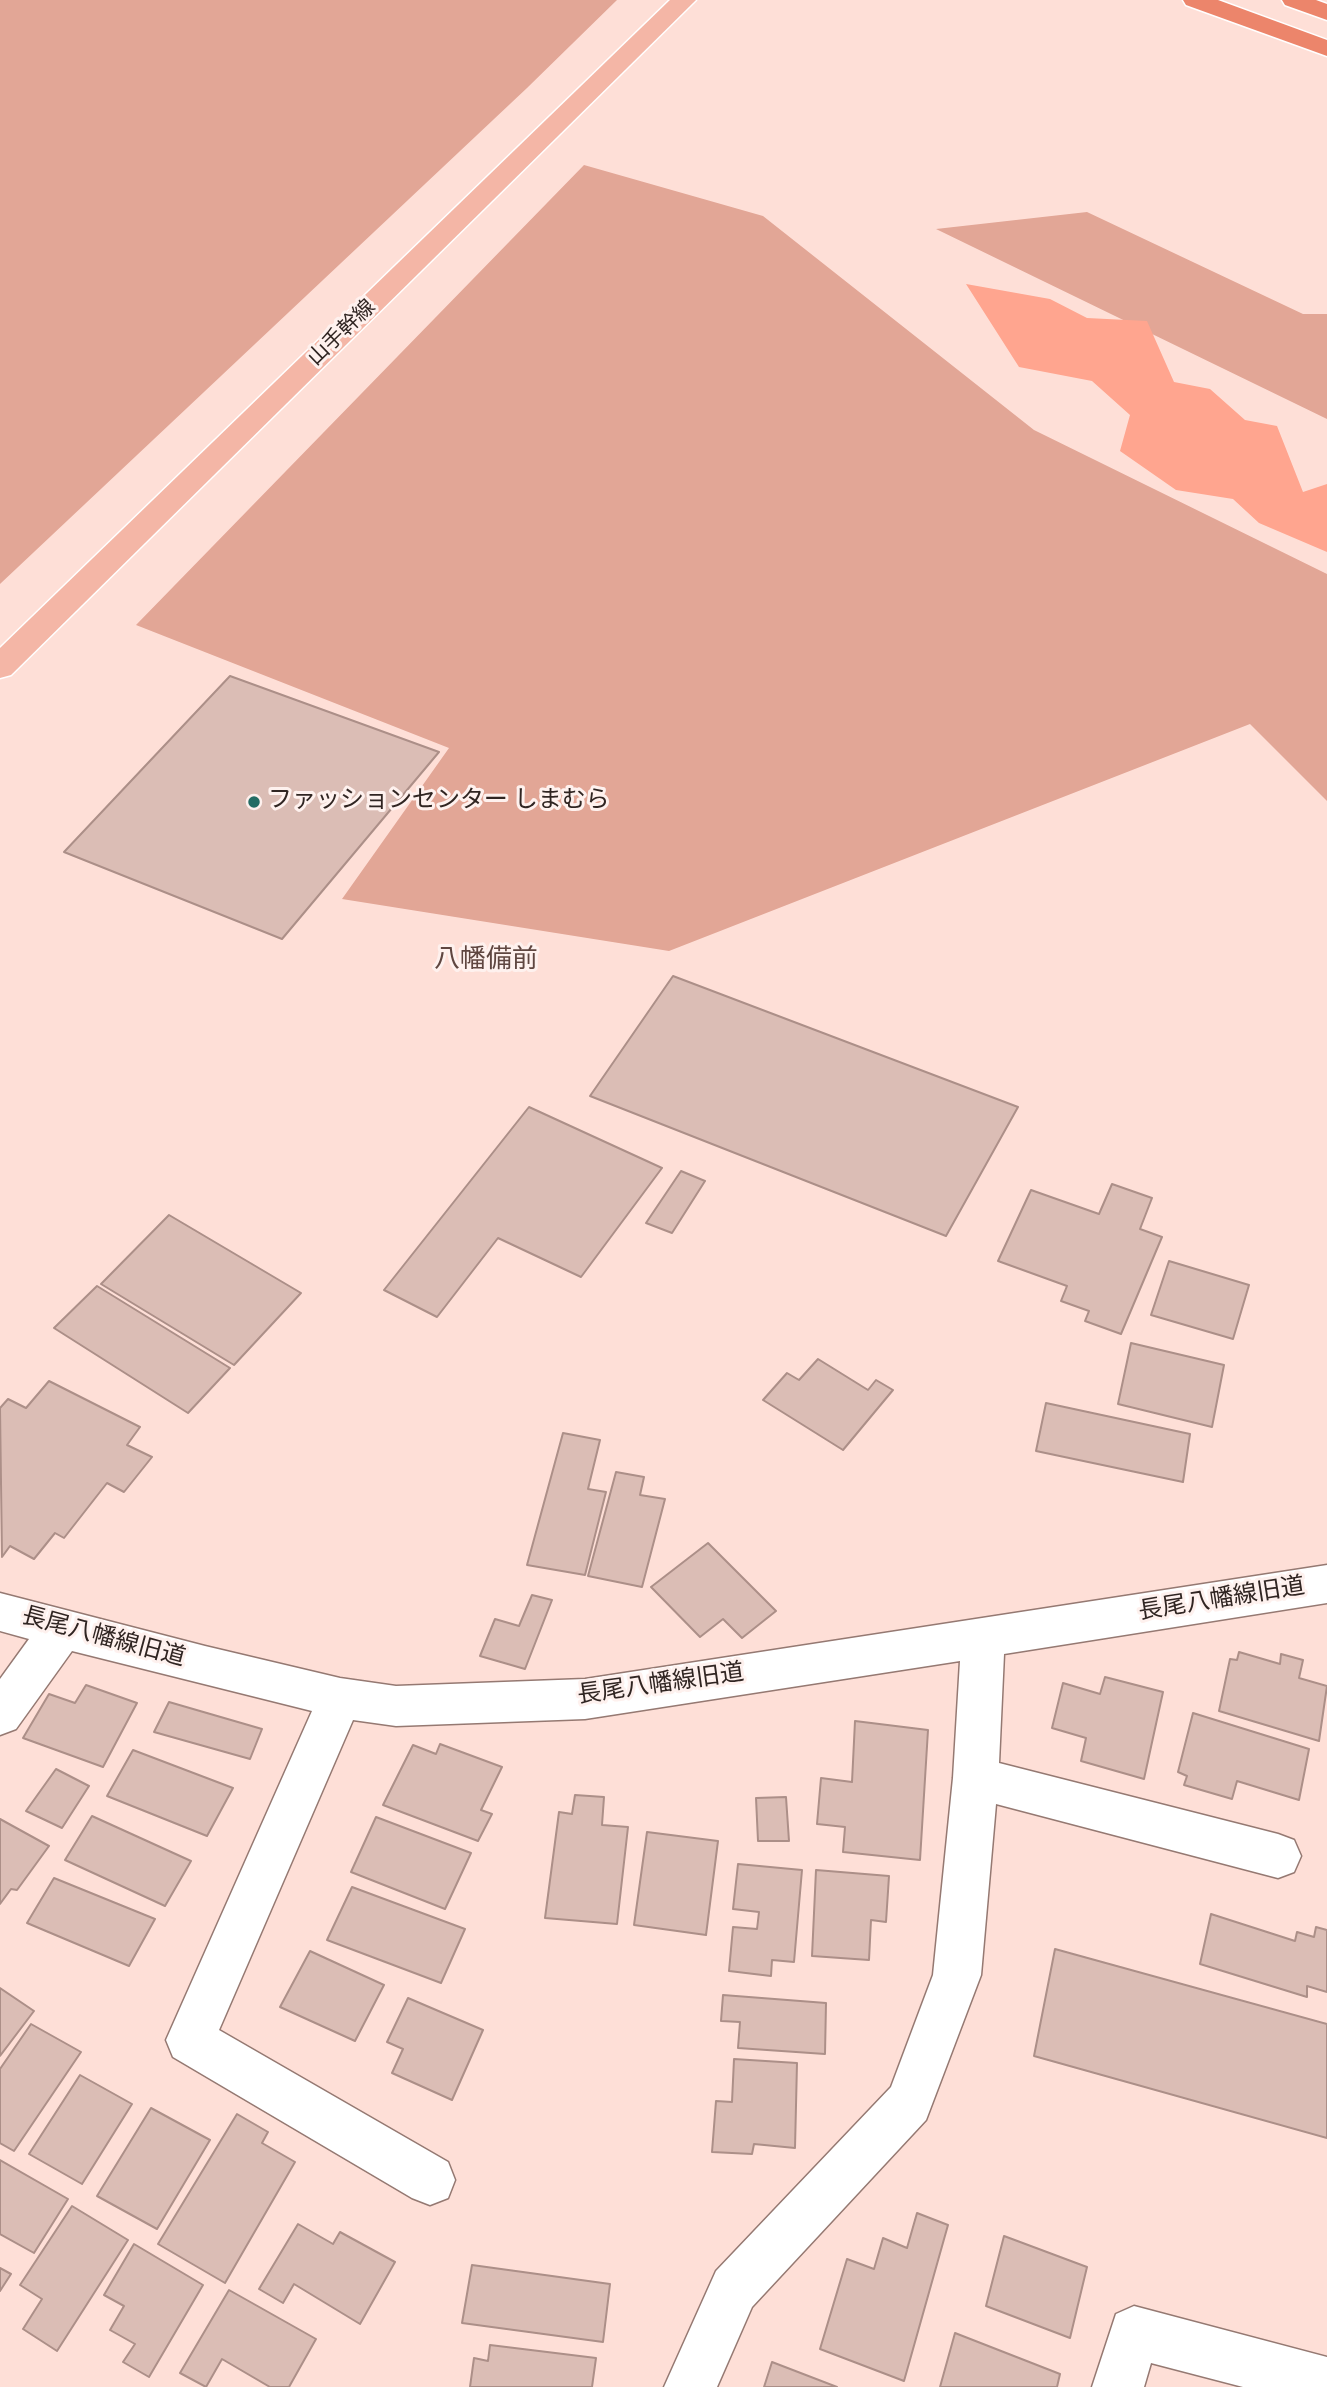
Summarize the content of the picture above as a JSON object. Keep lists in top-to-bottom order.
{
  "streets": {
    "main road": ["山手幹線"],
    "street": ["長尾八幡線旧道"]
  },
  "districts": ["八幡備前"],
  "places": ["ファッションセンター しまむら"]
}
